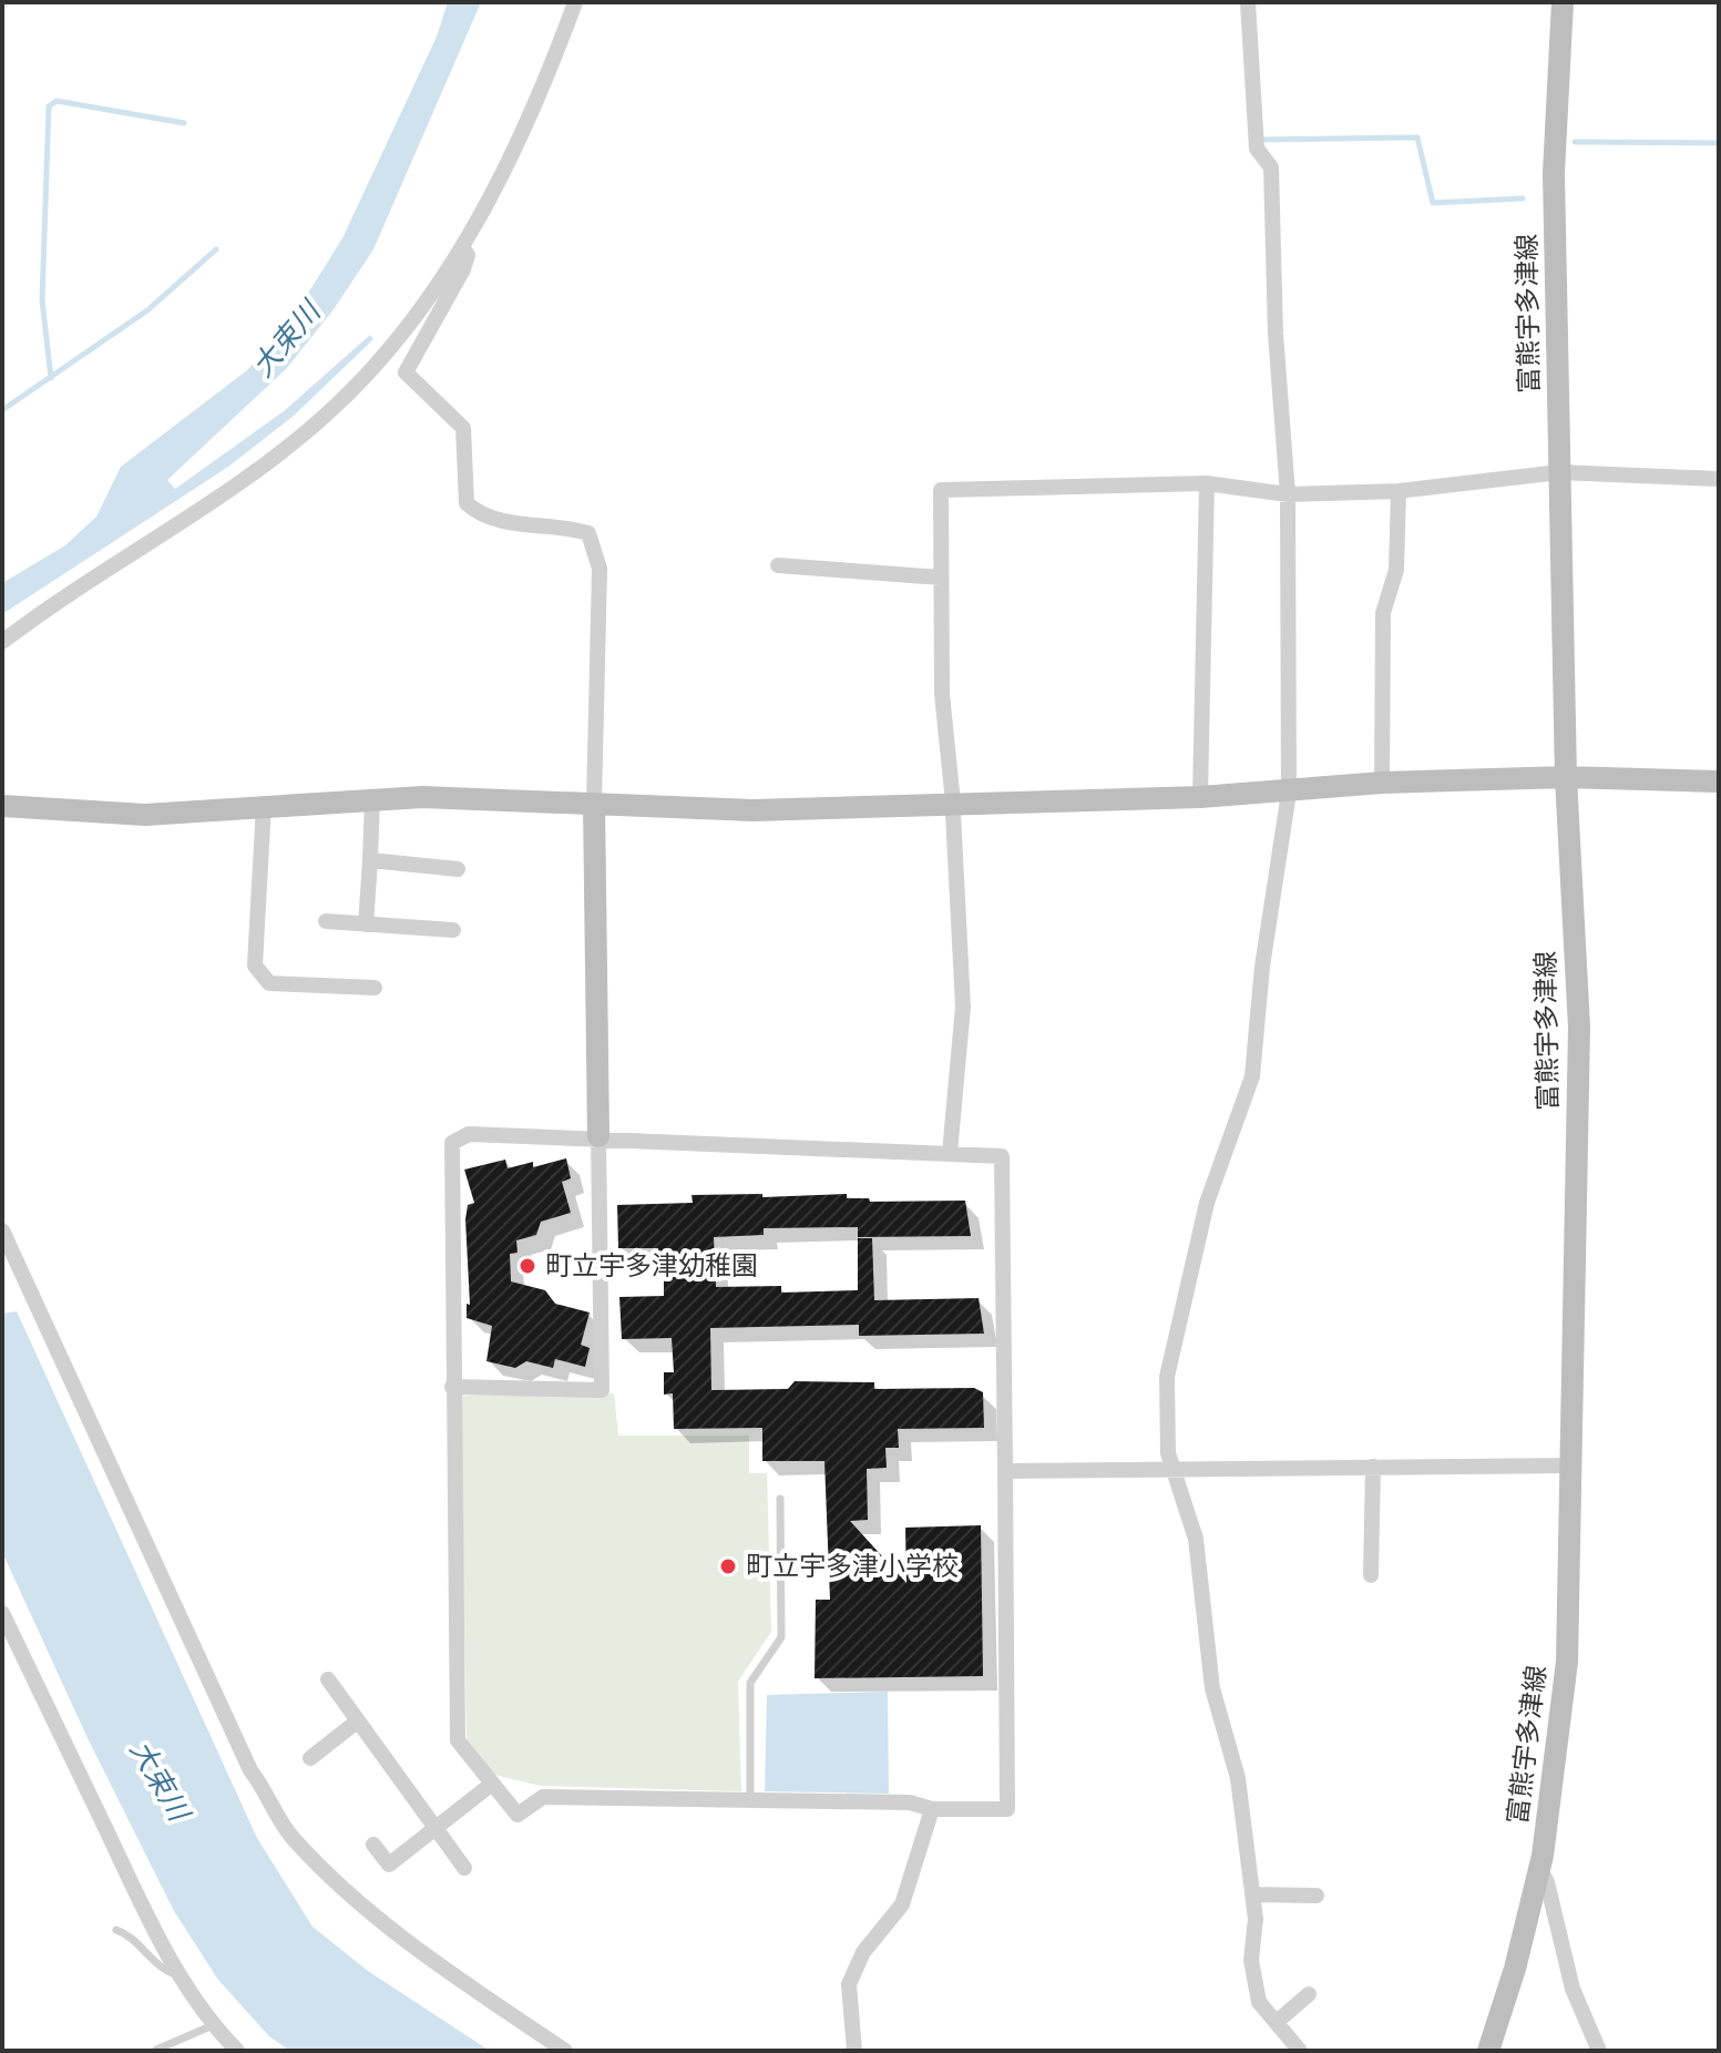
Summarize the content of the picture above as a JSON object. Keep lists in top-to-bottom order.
{
  "streets": {
    "street": ["富熊宇多津線"]
  },
  "water": ["大束川"],
  "places": ["町立宇多津幼稚園", "町立宇多津小学校"]
}
